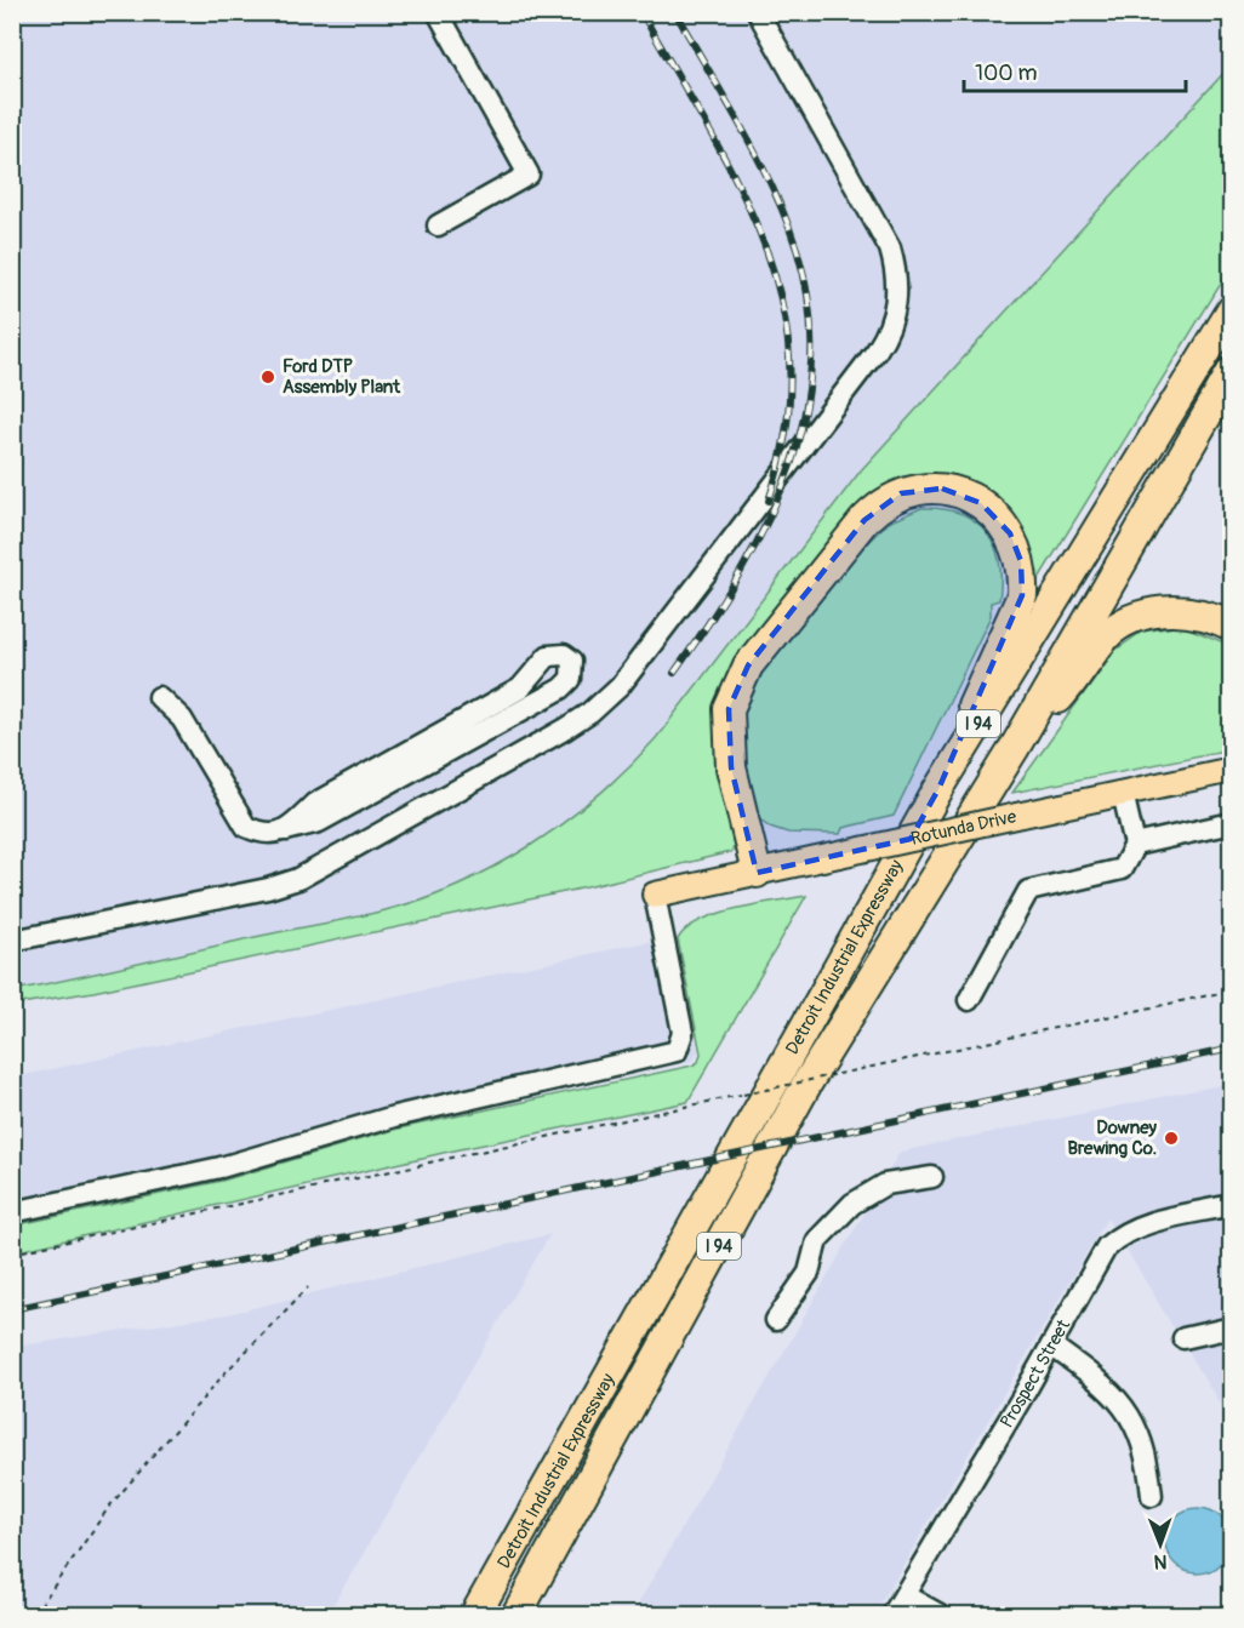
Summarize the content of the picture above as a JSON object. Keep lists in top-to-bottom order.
{
  "streets": {
    "highway": ["I 94", "Detroit Industrial Expressway"],
    "main road": ["Rotunda Drive"],
    "street": ["Prospect Street"]
  },
  "places": ["Ford DTP Assembly Plant", "Downey Brewing Co."],
  "scale_bar": "100 m",
  "north": "bottom"
}
